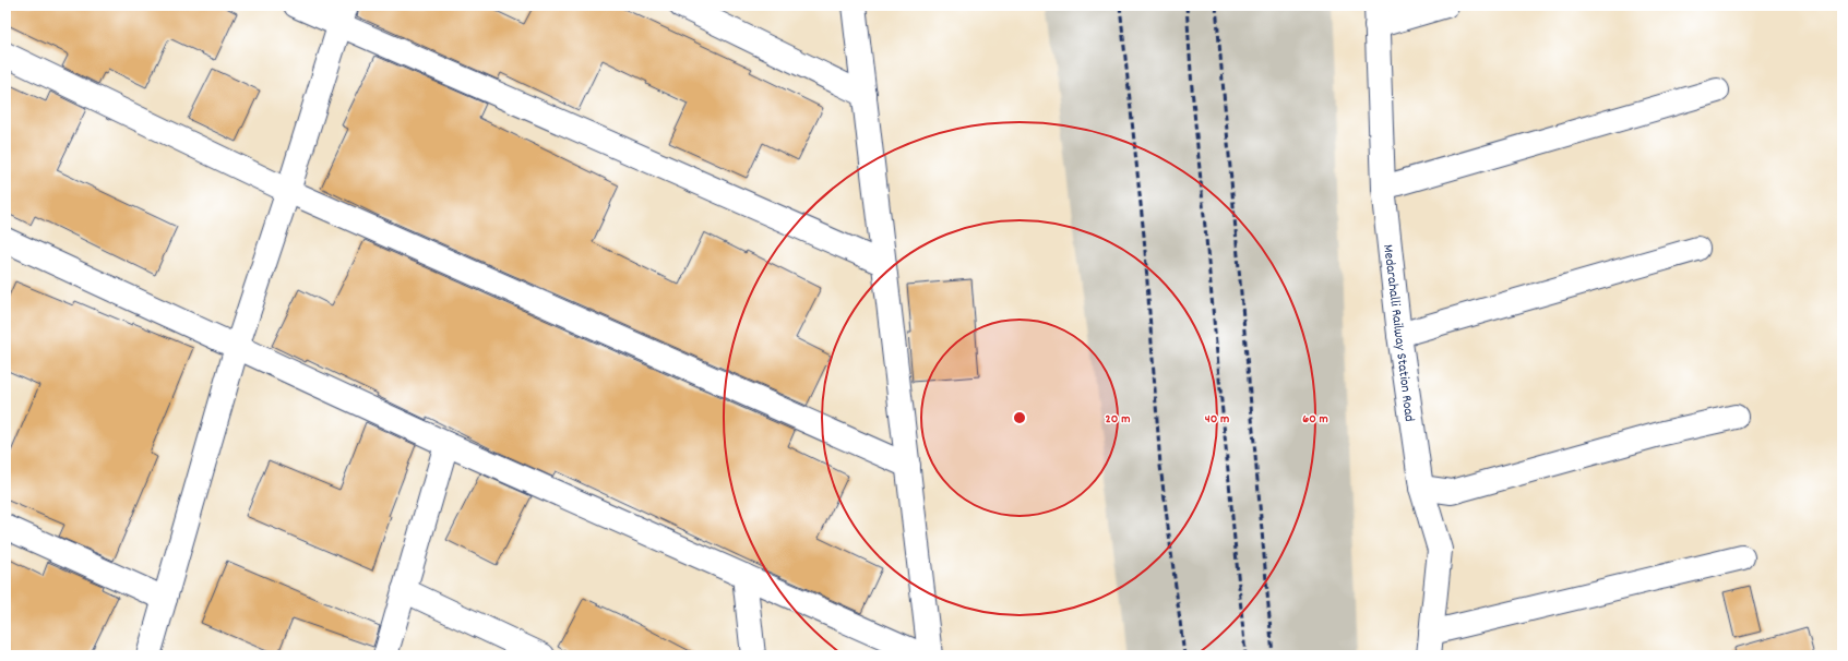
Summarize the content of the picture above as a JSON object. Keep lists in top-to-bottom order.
{
  "streets": {
    "street": ["Medarahalli Railway Station Road"]
  },
  "rings": ["20 m", "40 m", "60 m"]
}
